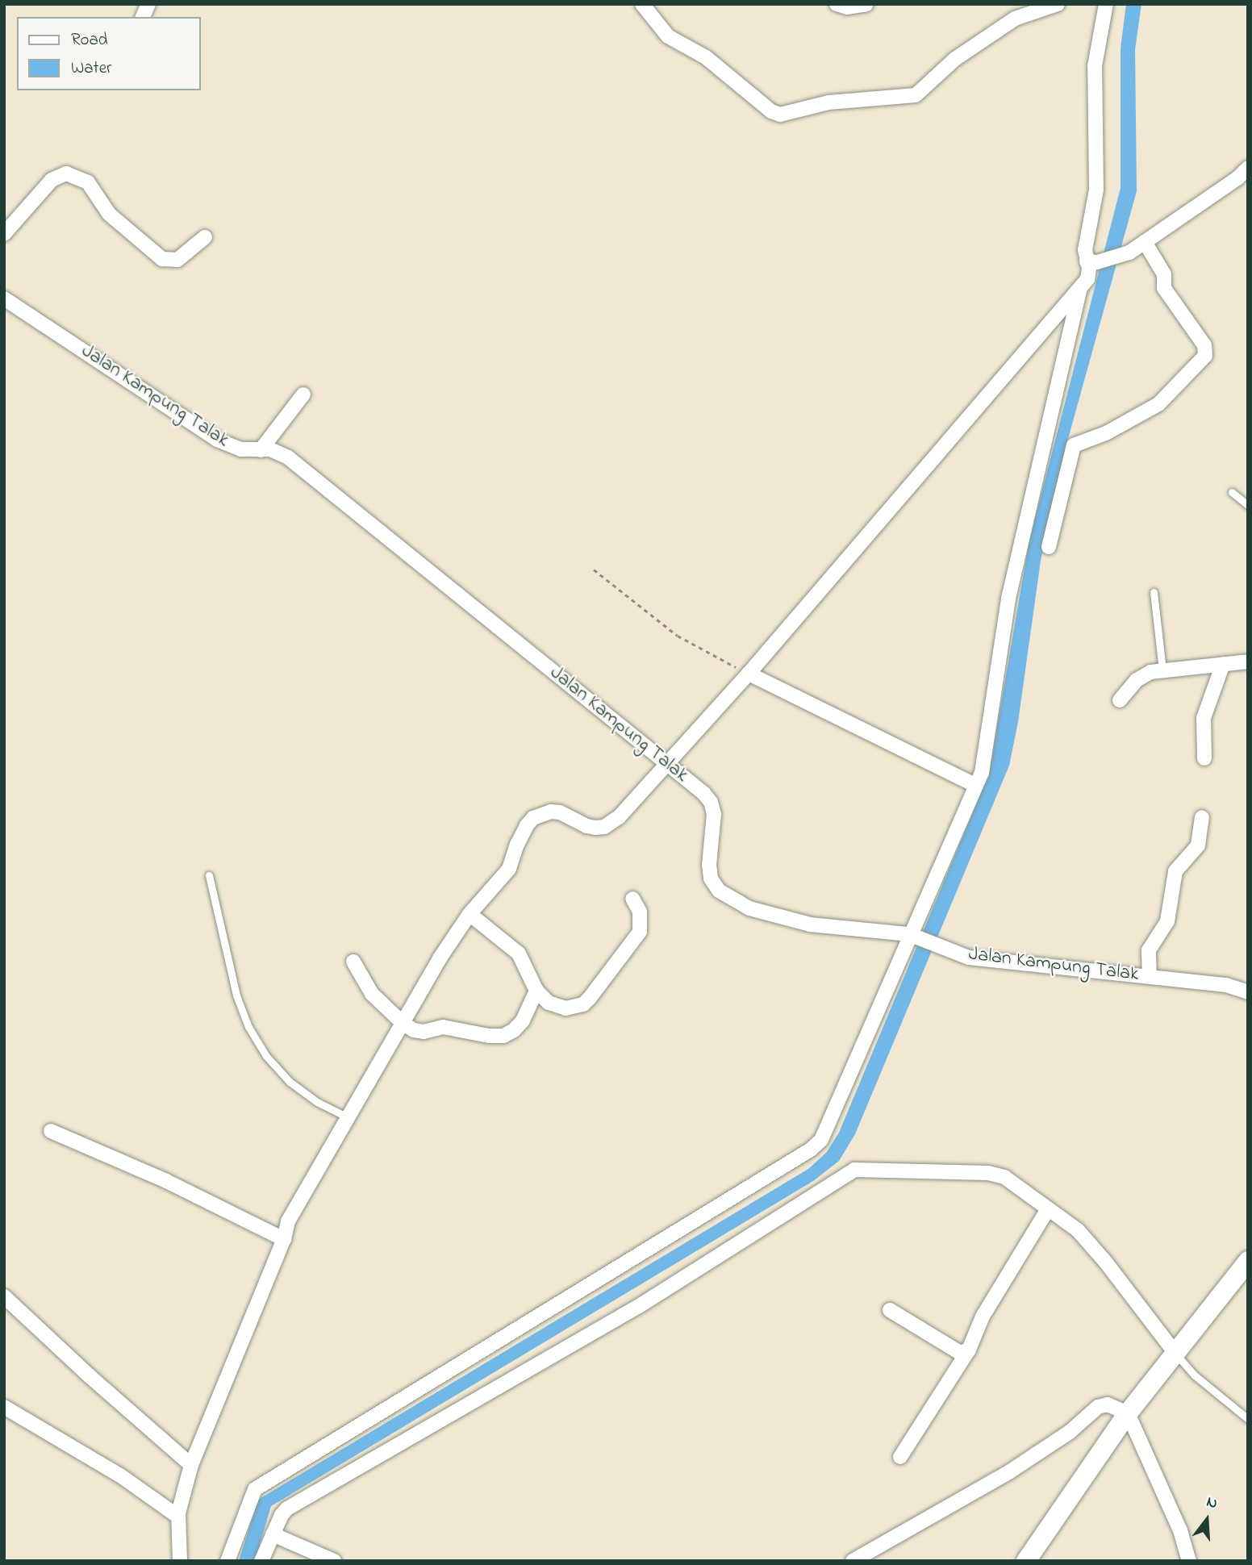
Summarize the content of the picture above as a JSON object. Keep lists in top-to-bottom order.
{
  "streets": {
    "street": ["Jalan Kampung Talak"]
  },
  "legend": ["Road", "Water"],
  "north": "top"
}
